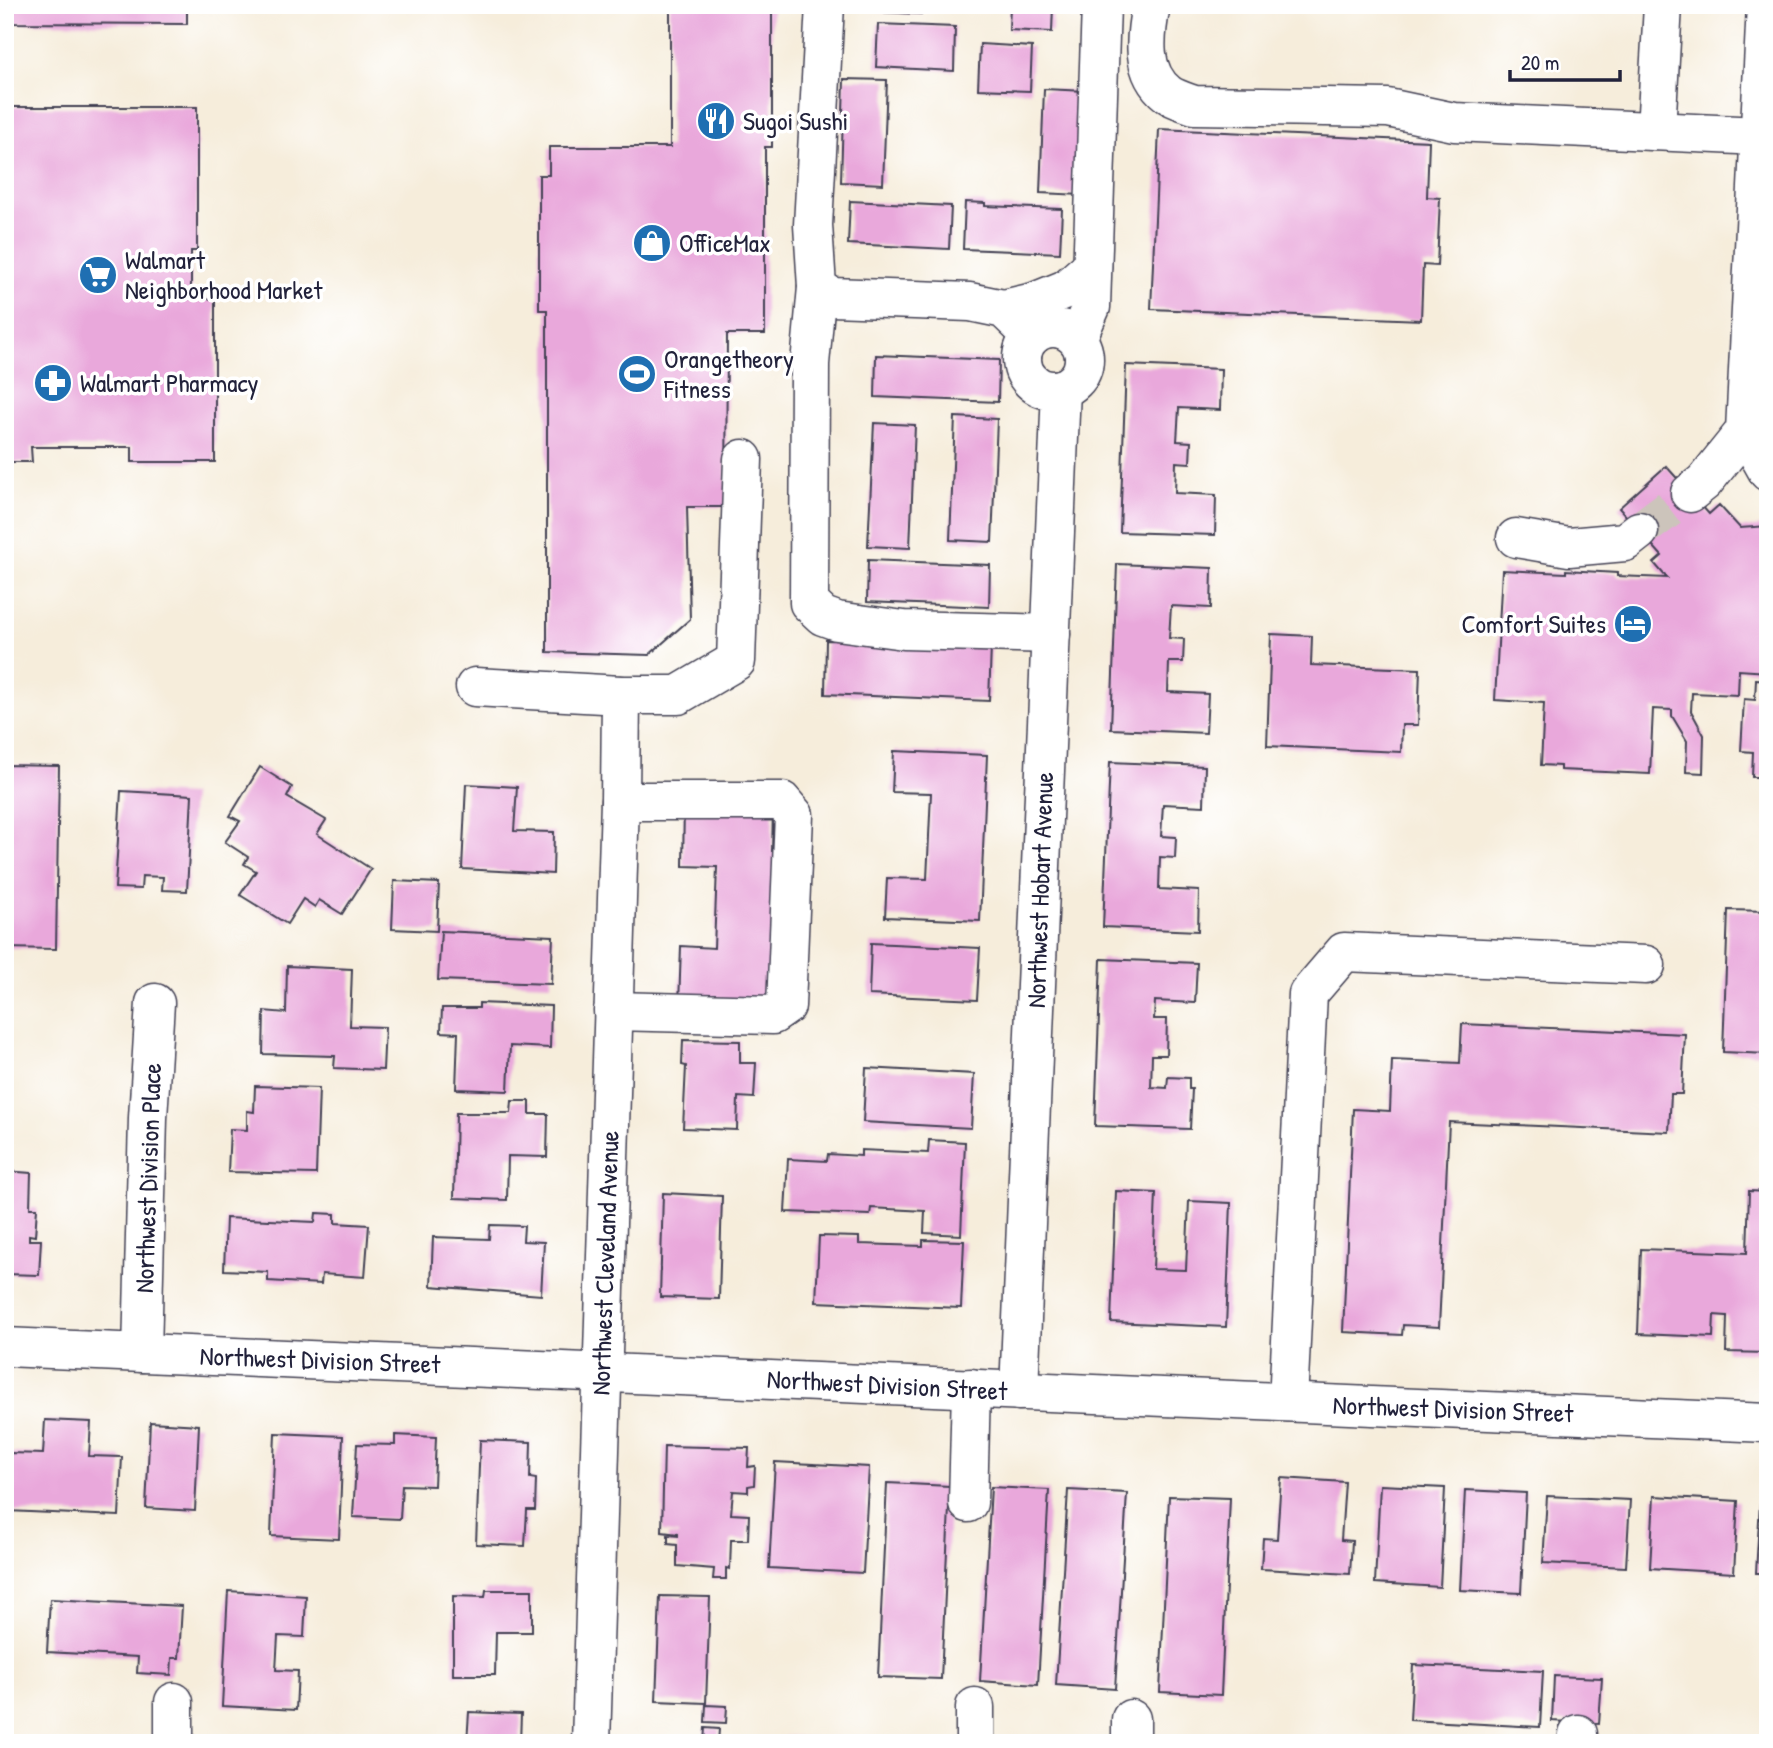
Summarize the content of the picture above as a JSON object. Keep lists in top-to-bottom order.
{
  "streets": {
    "street": [
      "Northwest Hobart Avenue",
      "Northwest Division Place",
      "Northwest Cleveland Avenue",
      "Northwest Division Street"
    ]
  },
  "crossings": [
    ["Northwest Hobart Avenue", "Northwest Division Street"],
    ["Northwest Division Place", "Northwest Division Street"],
    ["Northwest Cleveland Avenue", "Northwest Division Street"]
  ],
  "places": {
    "restaurant": ["Sugoi Sushi"],
    "shop": ["OfficeMax"],
    "supermarket": ["Walmart Neighborhood Market"],
    "sports": ["Orangetheory Fitness"],
    "pharmacy": ["Walmart Pharmacy"],
    "hotel": ["Comfort Suites"]
  },
  "scale_bar": "20 m"
}
